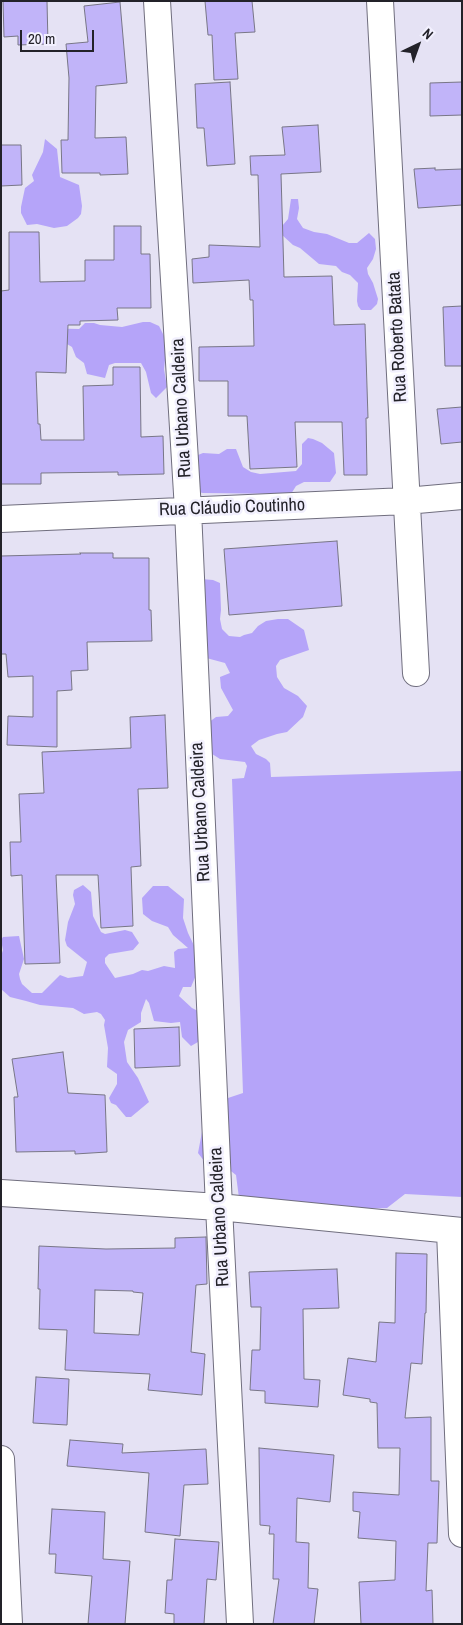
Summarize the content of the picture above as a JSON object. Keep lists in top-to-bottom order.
{
  "streets": {
    "street": ["Rua Roberto Batata", "Rua Urbano Caldeira", "Rua Cláudio Coutinho"]
  },
  "crossings": [
    ["Rua Roberto Batata", "Rua Cláudio Coutinho"],
    ["Rua Urbano Caldeira", "Rua Cláudio Coutinho"]
  ],
  "scale_bar": "20 m",
  "north": "top right"
}
